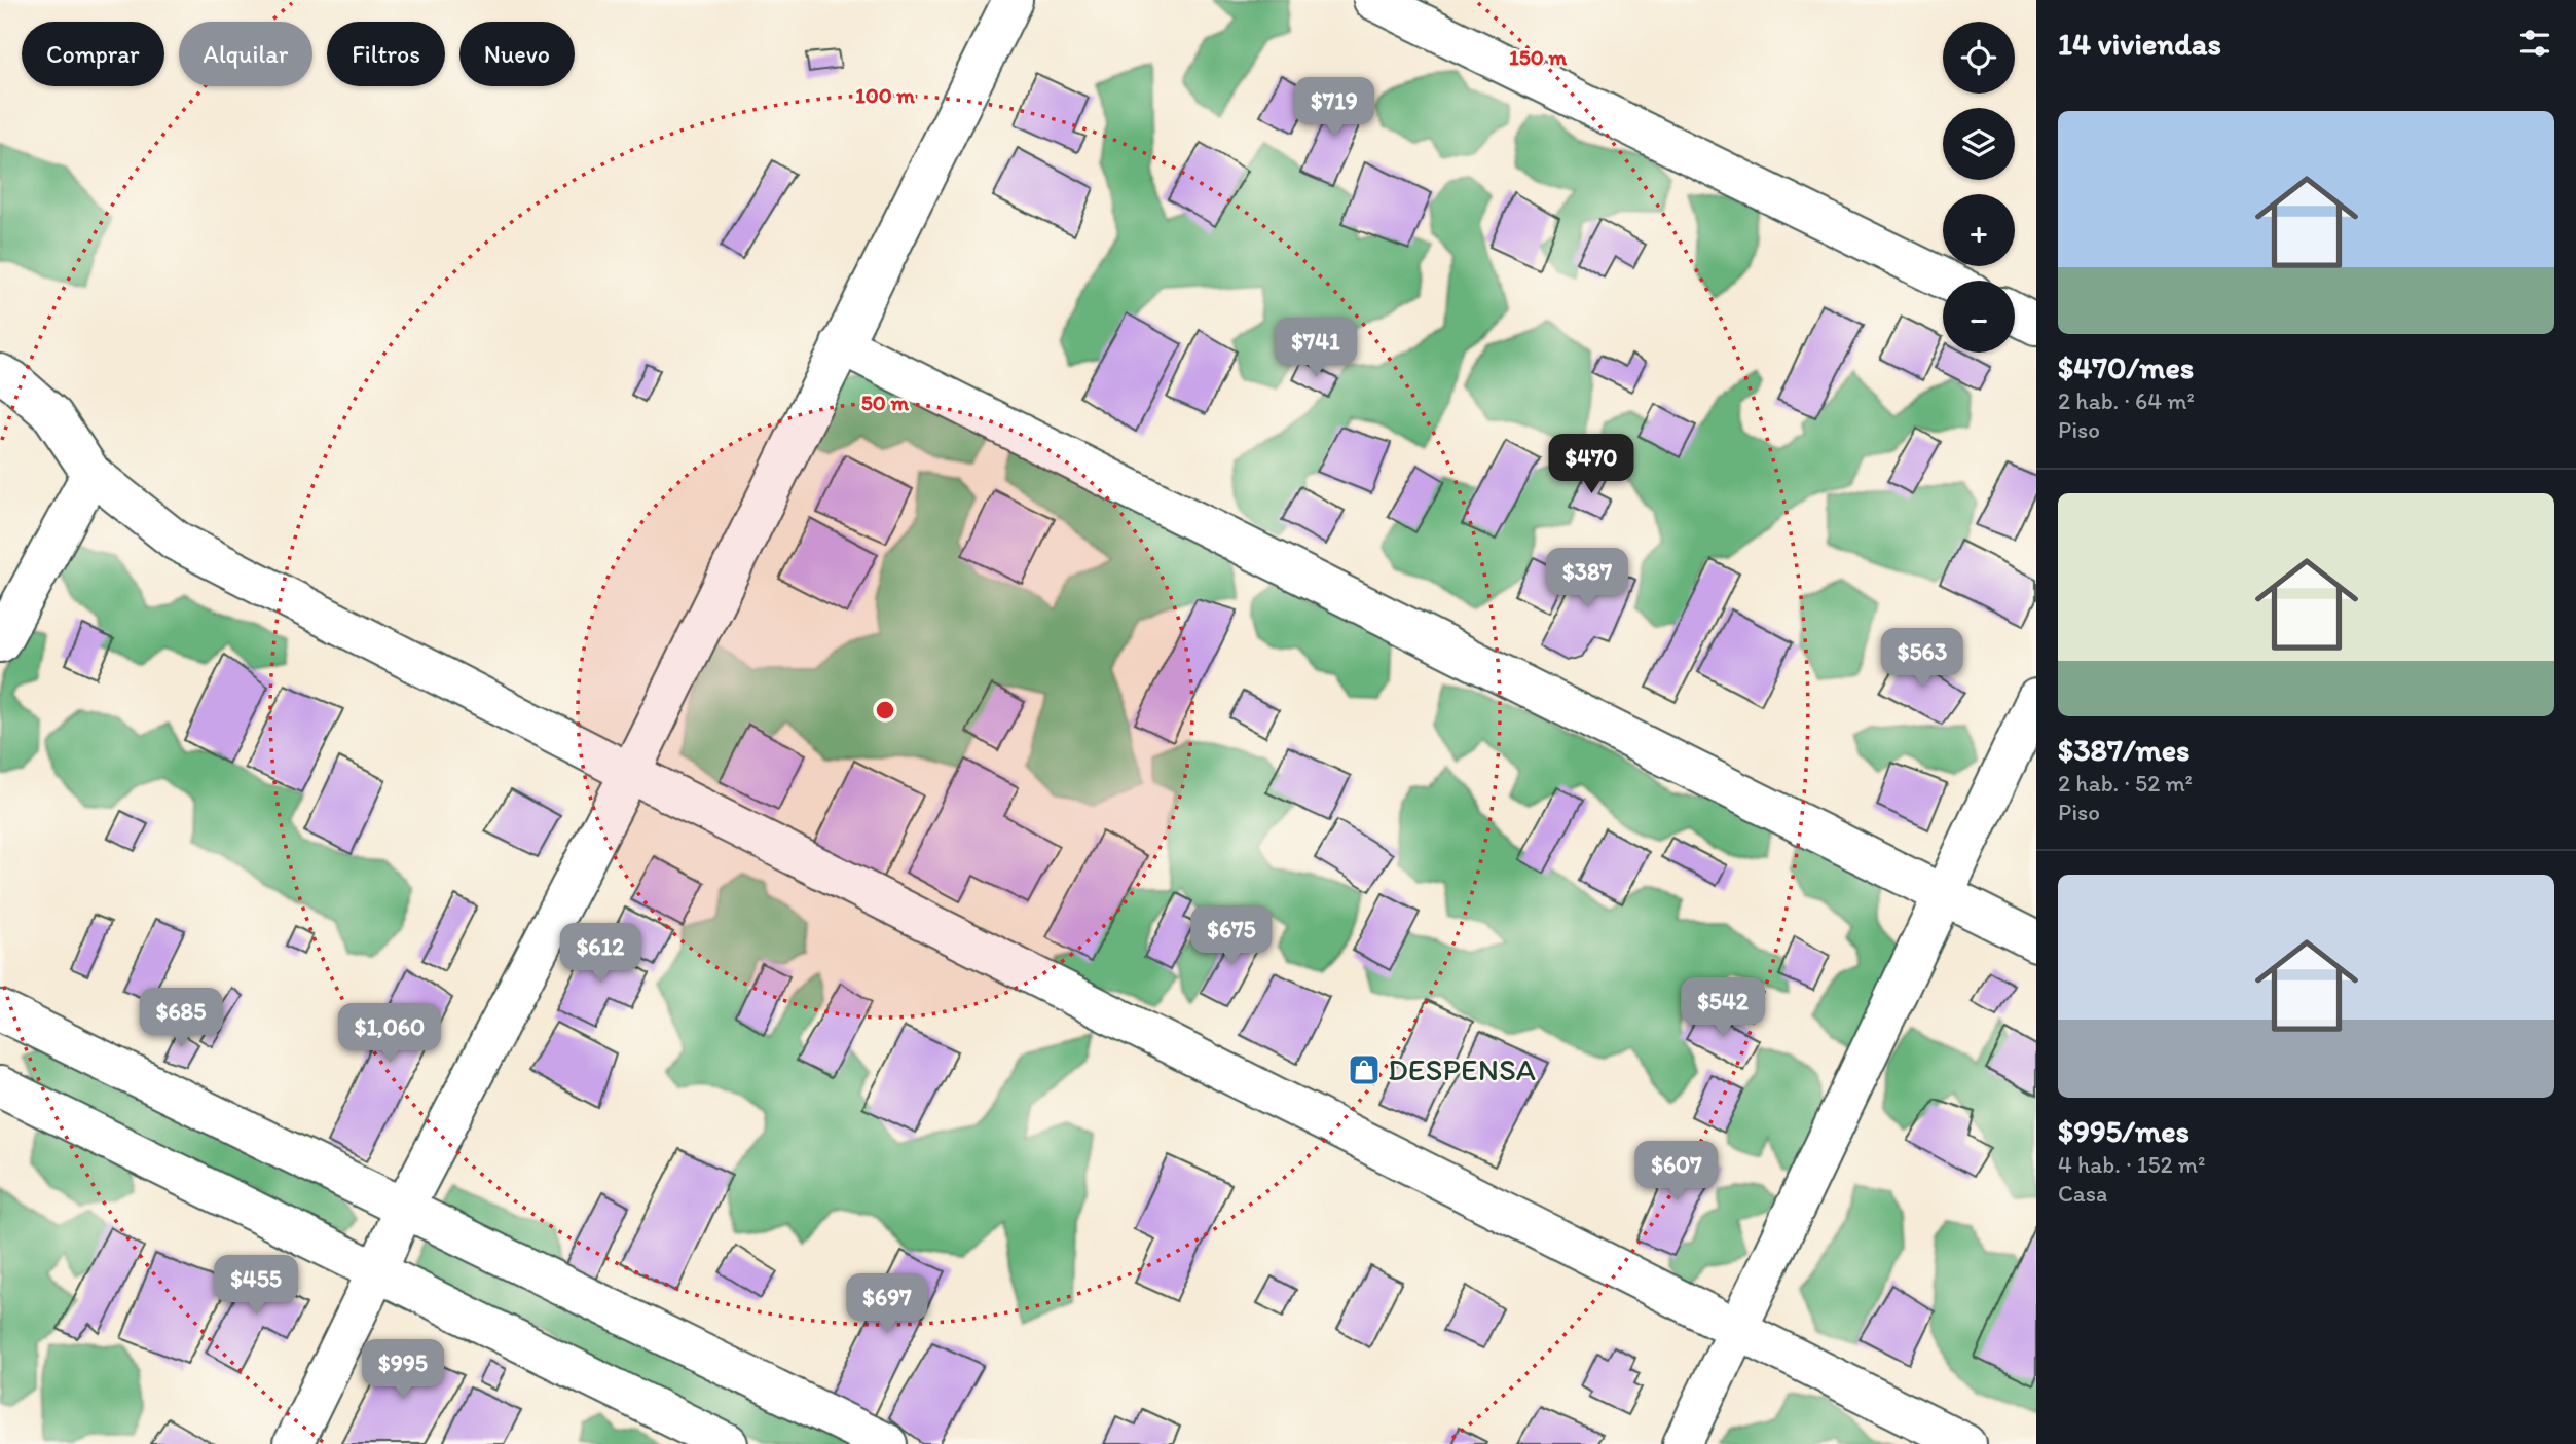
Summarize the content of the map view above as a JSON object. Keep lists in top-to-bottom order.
{
  "places": {
    "shop": ["DESPENSA"]
  },
  "page": {
    "heading": "14 viviendas",
    "map_buttons": ["+", "−"],
    "chip": [
      "Comprar",
      "Alquilar",
      "Filtros",
      "Nuevo"
    ],
    "price": [
      "$719",
      "$741",
      "$470",
      "$387",
      "$563",
      "$675",
      "$612",
      "$542",
      "$685",
      "$1,060",
      "$607",
      "$455",
      "$697",
      "$995"
    ],
    "list": [
      {
        "name": "$470/mes",
        "note": "2 hab. · 64 m² · Piso"
      },
      {
        "name": "$387/mes",
        "note": "2 hab. · 52 m² · Piso"
      },
      {
        "name": "$995/mes",
        "note": "4 hab. · 152 m² · Casa"
      }
    ]
  },
  "rings": ["150 m", "100 m", "50 m"]
}
